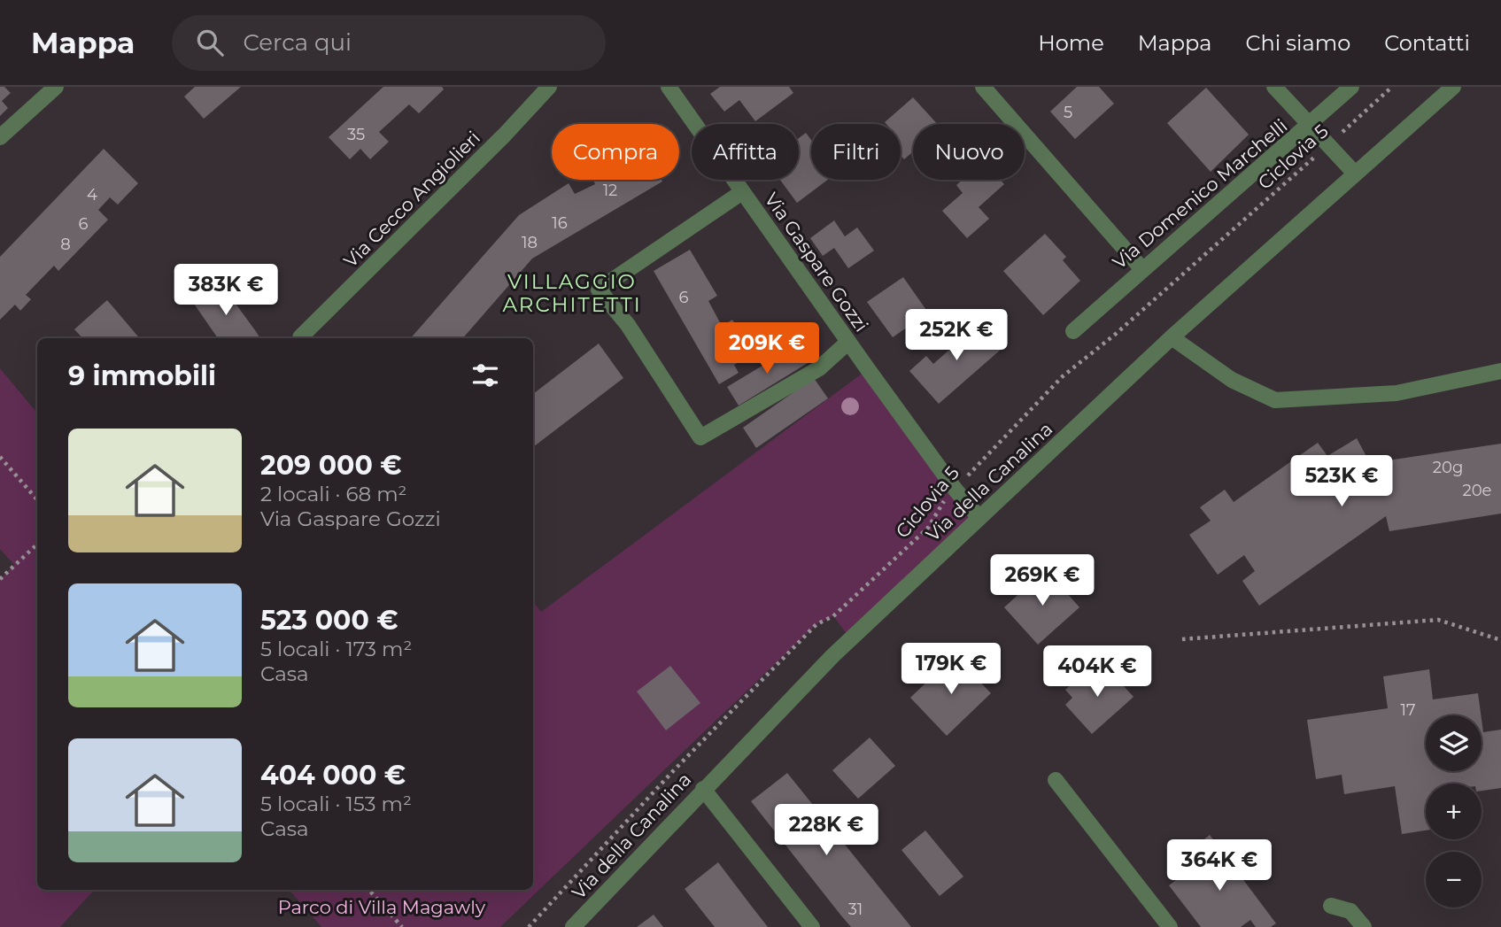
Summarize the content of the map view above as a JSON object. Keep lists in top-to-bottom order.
{
  "streets": {
    "street": [
      "Via Domenico Marchelli",
      "Via Cecco Angiolieri",
      "Via Gaspare Gozzi",
      "Via della Canalina"
    ],
    "path": ["Ciclovia 5"]
  },
  "crossings": [
    ["Ciclovia 5", "Via Gaspare Gozzi"],
    ["Via Gaspare Gozzi", "Via della Canalina"]
  ],
  "districts": ["VILLAGGIO ARCHITETTI"],
  "parks": ["Parco di Villa Magawly"],
  "house_numbers": [
    "5",
    "35",
    "12",
    "4",
    "16",
    "6",
    "18",
    "8",
    "6",
    "20g",
    "20e",
    "17",
    "31"
  ],
  "page": {
    "header": "Mappa",
    "search": "Cerca qui",
    "nav": [
      "Home",
      "Mappa",
      "Chi siamo",
      "Contatti"
    ],
    "chip": [
      "Compra",
      "Affitta",
      "Filtri",
      "Nuovo"
    ],
    "price": [
      "383K €",
      "252K €",
      "209K €",
      "523K €",
      "269K €",
      "179K €",
      "404K €",
      "228K €",
      "364K €"
    ],
    "heading": "9 immobili",
    "list": [
      {
        "name": "209 000 €",
        "note": "2 locali · 68 m² · Via Gaspare Gozzi"
      },
      {
        "name": "523 000 €",
        "note": "5 locali · 173 m² · Casa"
      },
      {
        "name": "404 000 €",
        "note": "5 locali · 153 m² · Casa"
      }
    ],
    "map_buttons": ["+", "−"]
  }
}
